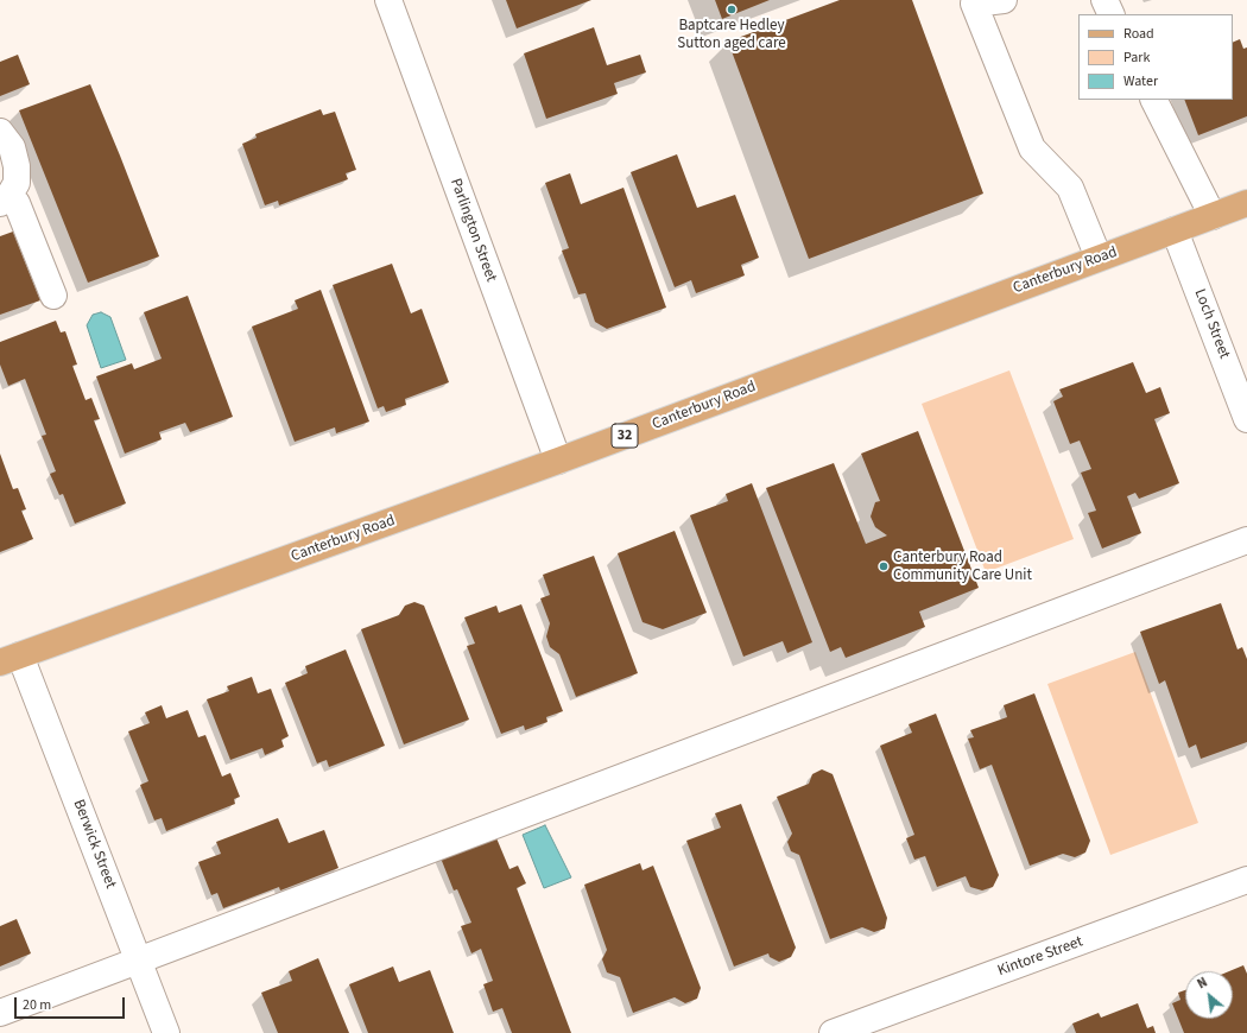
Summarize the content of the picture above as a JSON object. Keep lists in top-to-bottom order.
{
  "streets": {
    "main road": ["Canterbury Road", "32"],
    "street": [
      "Parlington Street",
      "Loch Street",
      "Berwick Street",
      "Kintore Street"
    ]
  },
  "crossings": [
    ["Parlington Street", "Canterbury Road"],
    ["Canterbury Road", "Loch Street"],
    ["Canterbury Road", "Berwick Street"]
  ],
  "places": ["Baptcare Hedley Sutton aged care", "Canterbury Road Community Care Unit"],
  "legend": ["Road", "Park", "Water"],
  "scale_bar": "20 m",
  "north": "top left"
}
